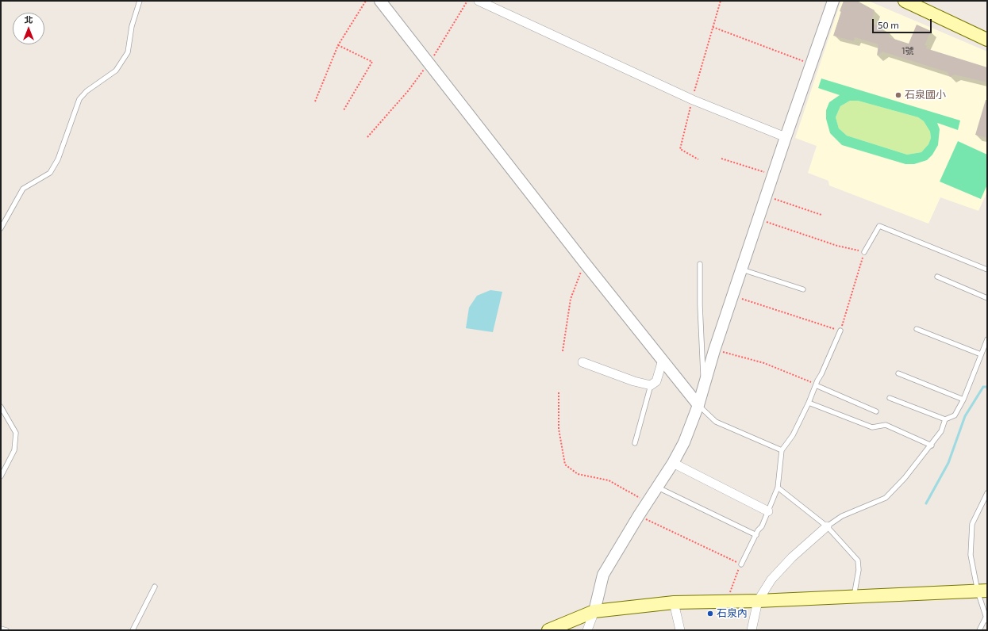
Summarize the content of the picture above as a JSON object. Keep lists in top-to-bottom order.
{
  "places": ["石泉國小", "石泉內"],
  "house_numbers": ["1號"],
  "scale_bar": "50 m",
  "north": "top"
}
